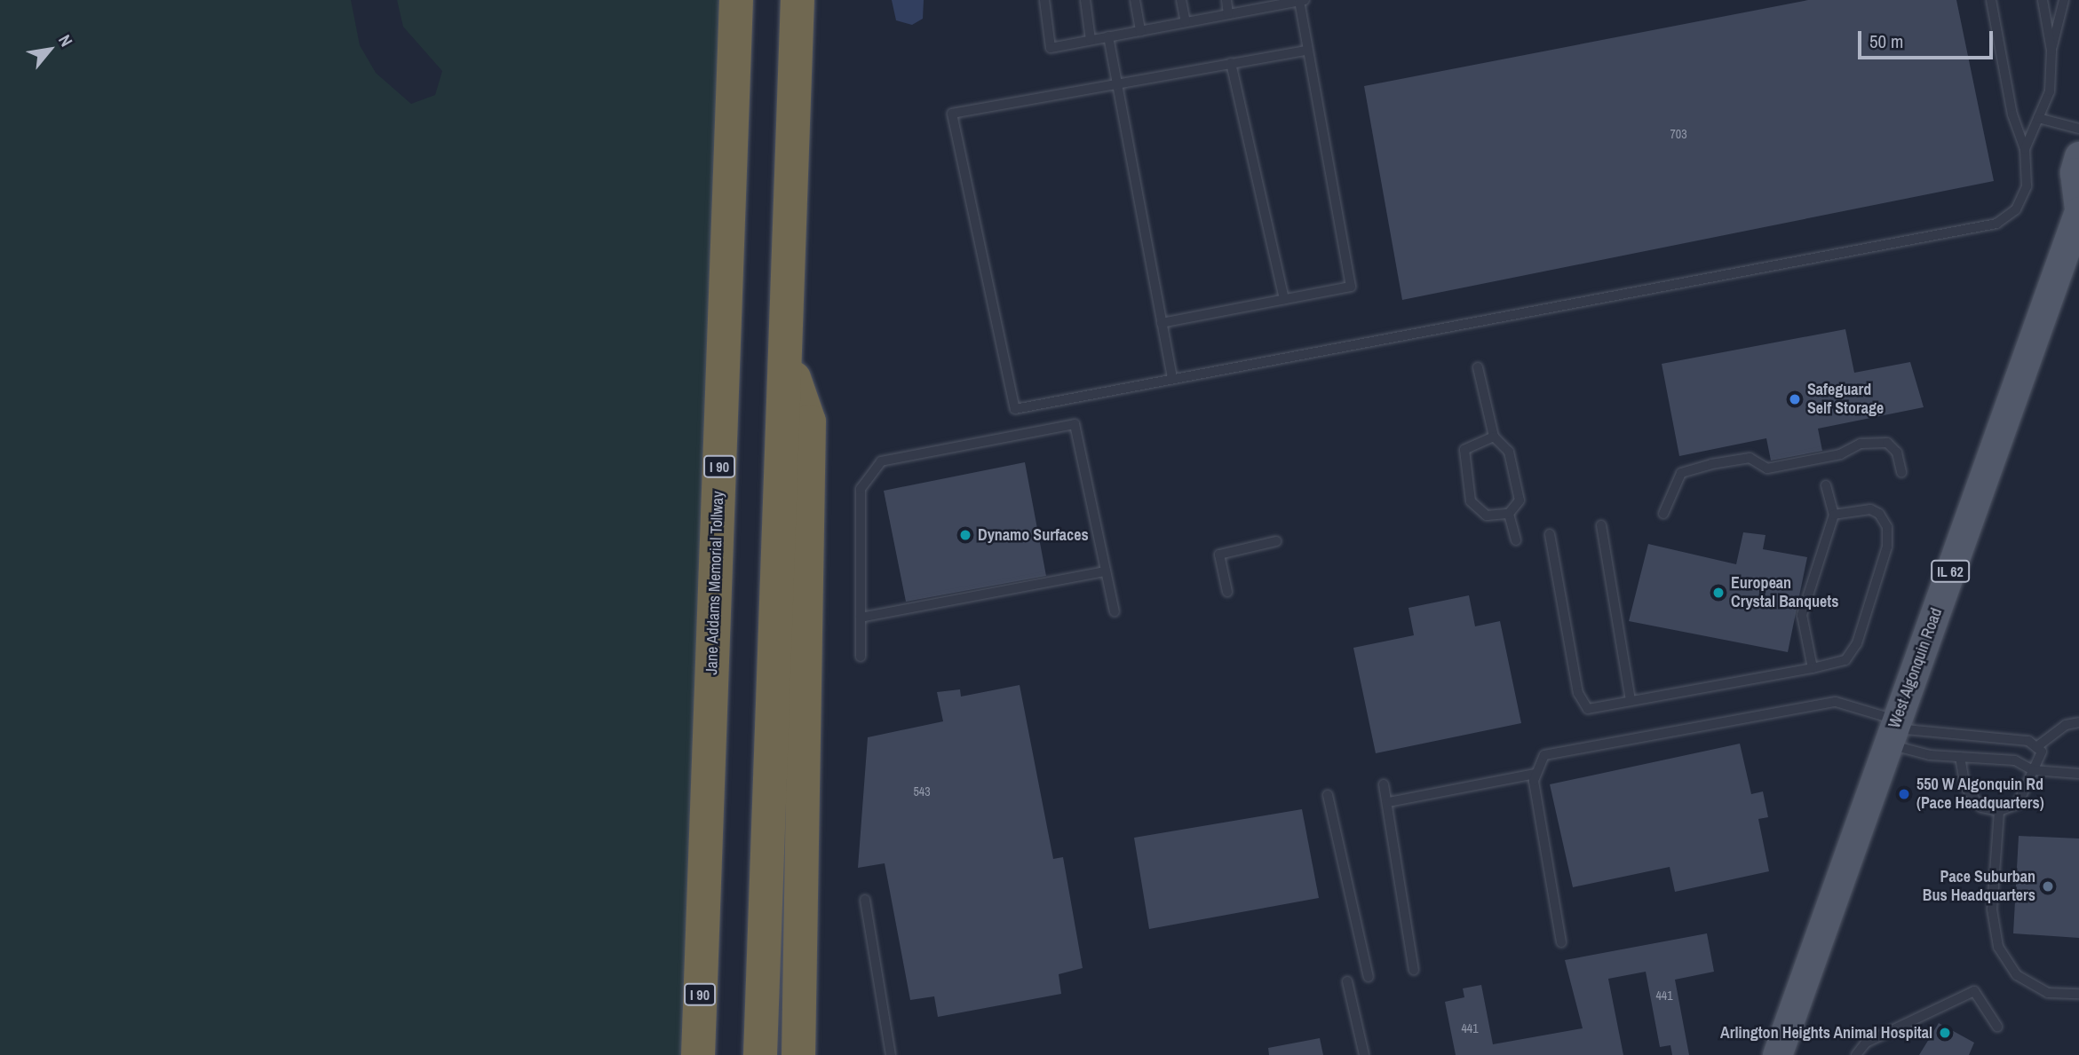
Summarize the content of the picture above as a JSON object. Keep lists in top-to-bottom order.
{
  "streets": {
    "highway": ["I 90", "Jane Addams Memorial Tollway"],
    "main road": ["IL 62", "West Algonquin Road"]
  },
  "places": [
    "Safeguard Self Storage",
    "Dynamo Surfaces",
    "European Crystal Banquets",
    "550 W Algonquin Rd (Pace Headquarters)",
    "Pace Suburban Bus Headquarters",
    "Arlington Heights Animal Hospital"
  ],
  "house_numbers": [
    "703",
    "543",
    "441",
    "441"
  ],
  "scale_bar": "50 m",
  "north": "top right"
}
